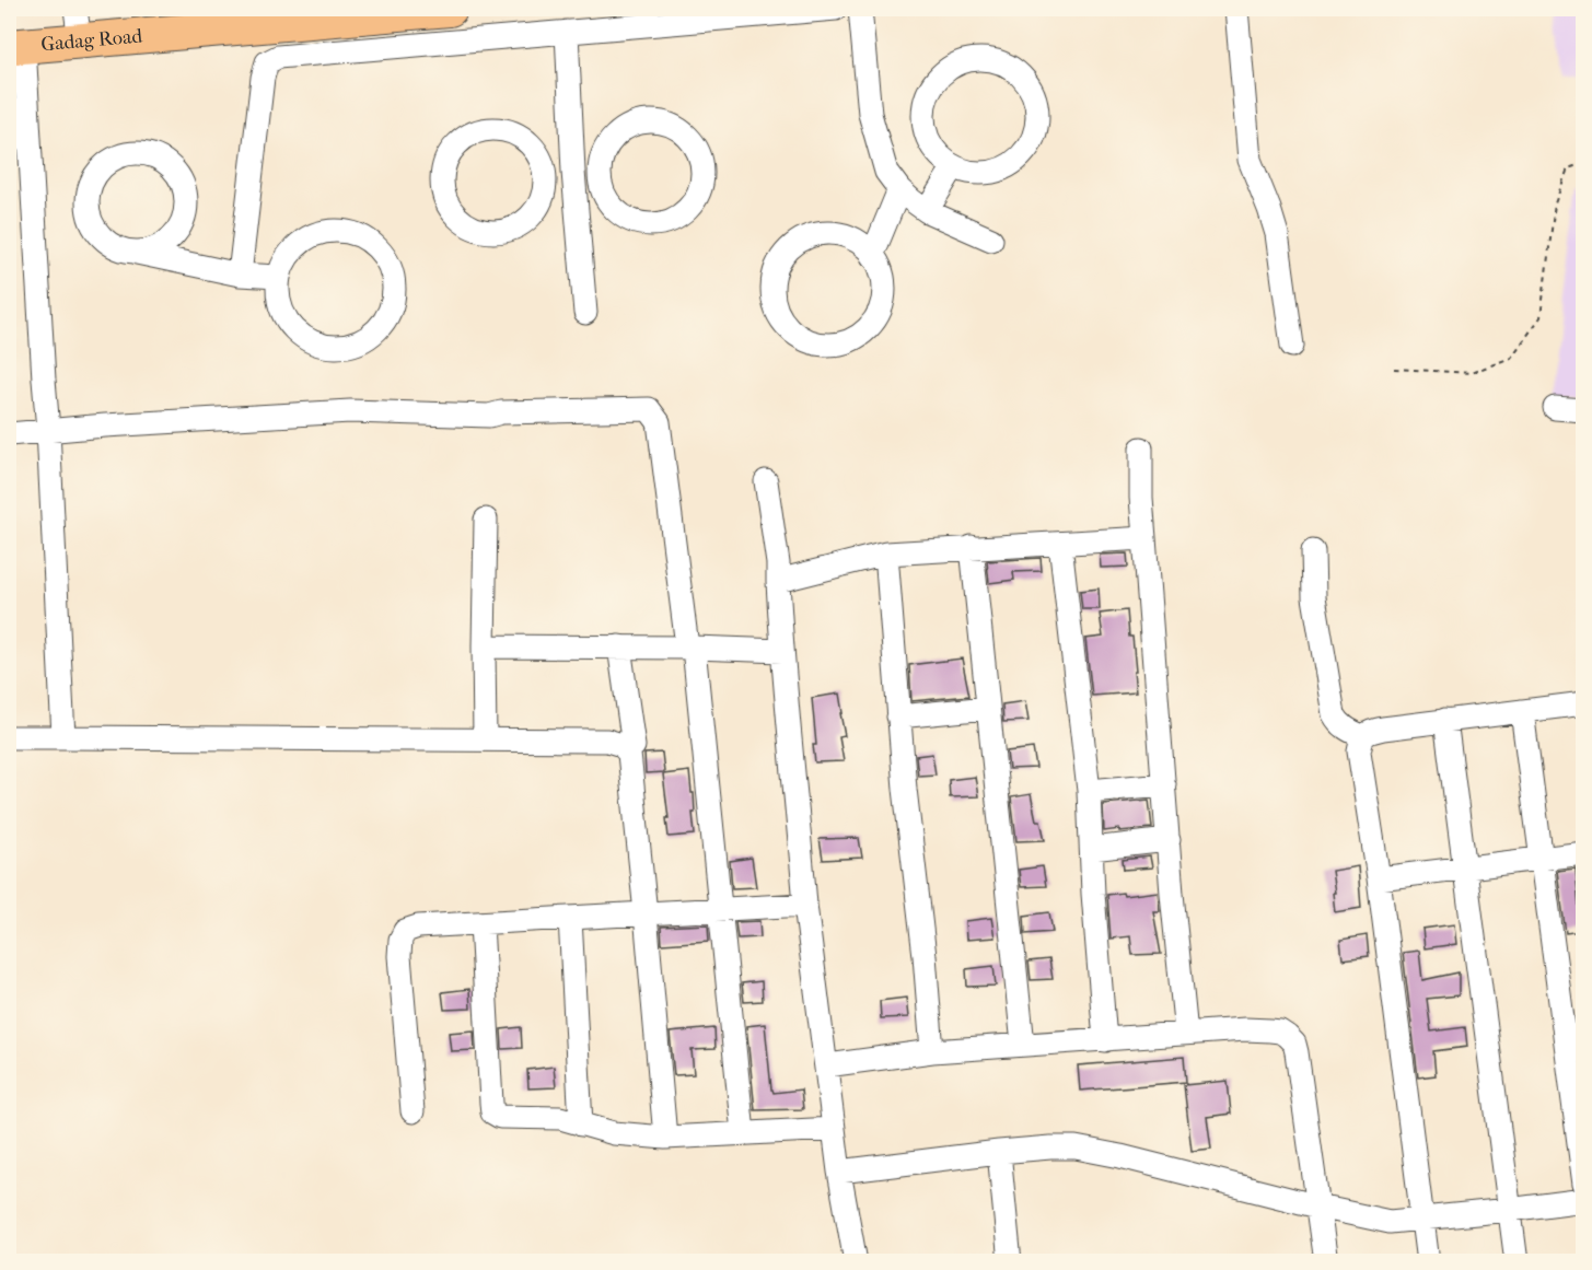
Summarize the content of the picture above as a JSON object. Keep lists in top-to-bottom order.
{
  "streets": {
    "highway": ["Gadag Road"]
  }
}
